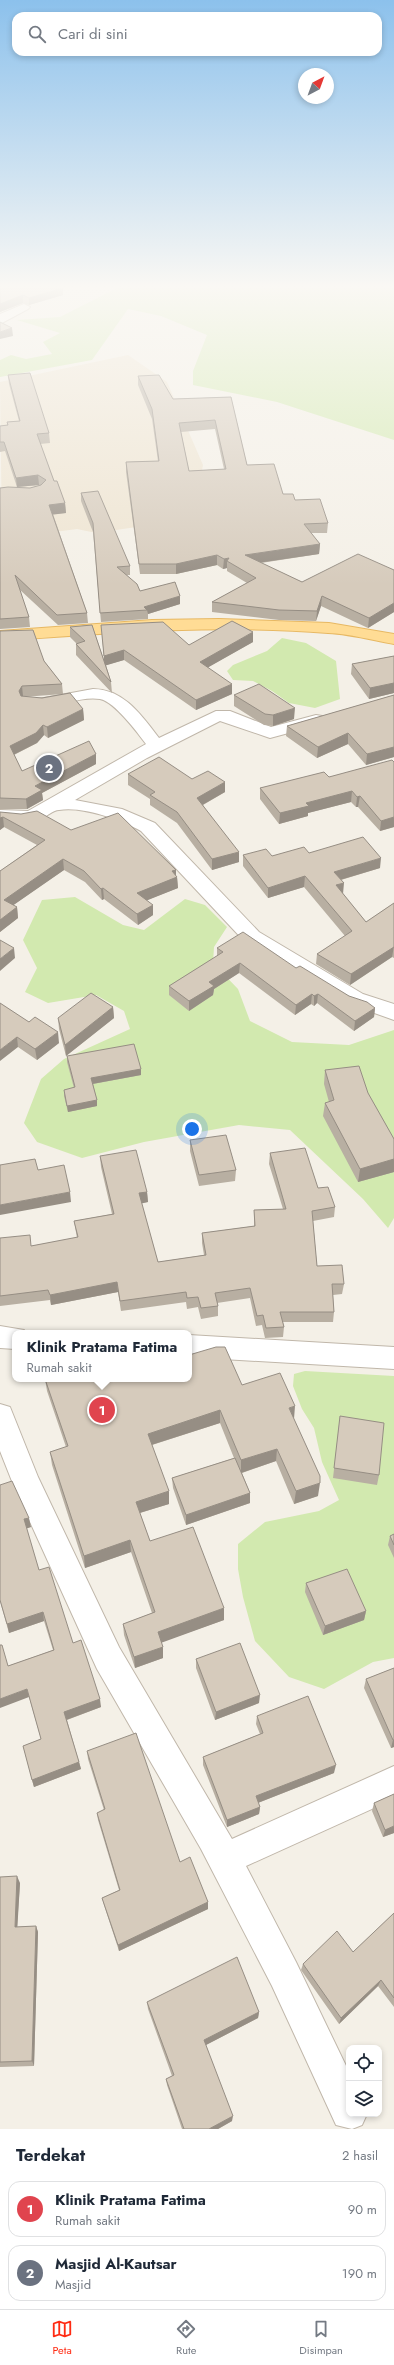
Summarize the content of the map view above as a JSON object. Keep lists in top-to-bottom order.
{
  "north": "top right",
  "page": {
    "search": "Cari di sini",
    "pins": ["2", "1"],
    "popup": ["Klinik Pratama Fatima", "Rumah sakit"],
    "heading": ["Terdekat", "2 hasil"],
    "list": [
      {
        "mark": "1",
        "name": "Klinik Pratama Fatima",
        "note": "Rumah sakit",
        "value": "90 m"
      },
      {
        "mark": "2",
        "name": "Masjid Al-Kautsar",
        "note": "Masjid",
        "value": "190 m"
      }
    ],
    "nav": ["Peta", "Rute", "Disimpan"]
  }
}
